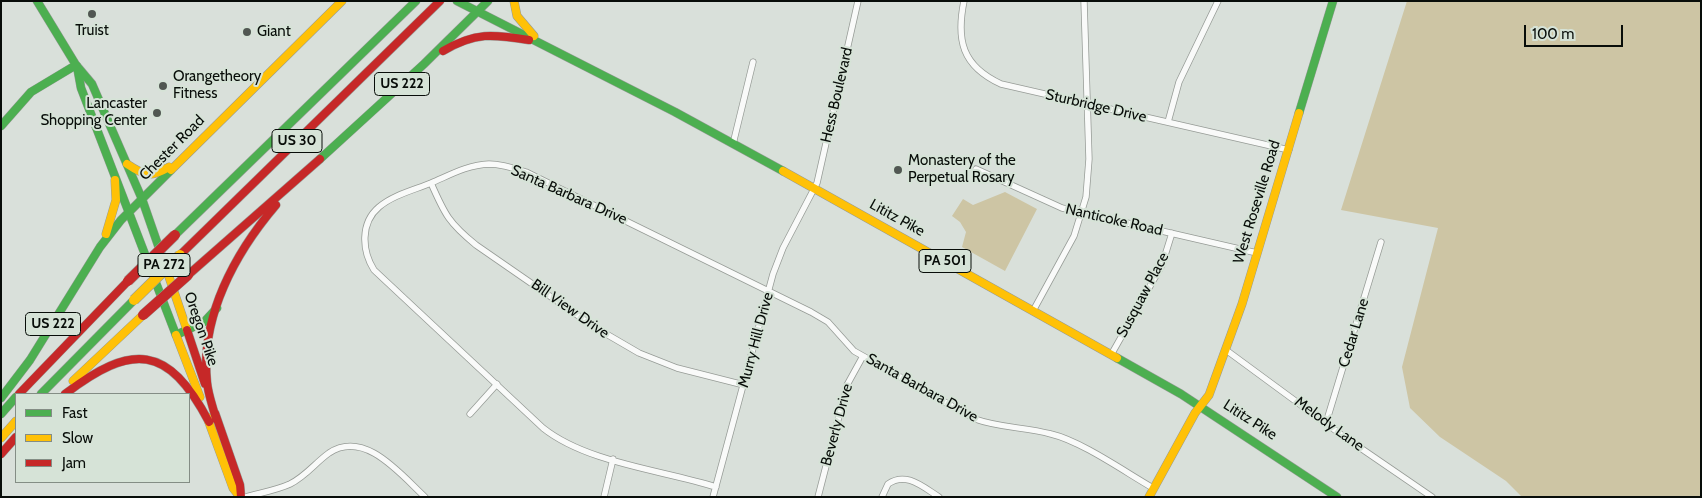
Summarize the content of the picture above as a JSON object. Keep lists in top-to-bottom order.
{
  "streets": {
    "main road": [
      "US 222",
      "US 30",
      "Chester Road",
      "West Roseville Road",
      "Lititz Pike",
      "PA 501",
      "PA 272",
      "Oregon Pike"
    ],
    "street": [
      "Hess Boulevard",
      "Sturbridge Drive",
      "Santa Barbara Drive",
      "Nanticoke Road",
      "Susquaw Place",
      "Bill View Drive",
      "Cedar Lane",
      "Murry Hill Drive",
      "Melody Lane",
      "Beverly Drive"
    ]
  },
  "crossings": [
    ["US 222", "Chester Road"],
    ["US 222", "Lititz Pike"],
    ["US 222", "Oregon Pike"],
    ["Hess Boulevard", "Lititz Pike"],
    ["Hess Boulevard", "Murry Hill Drive"],
    ["Sturbridge Drive", "West Roseville Road"],
    ["Chester Road", "Oregon Pike"],
    ["Santa Barbara Drive", "West Roseville Road"],
    ["Santa Barbara Drive", "Bill View Drive"],
    ["Santa Barbara Drive", "Murry Hill Drive"],
    ["Santa Barbara Drive", "Beverly Drive"],
    ["West Roseville Road", "Lititz Pike"],
    ["West Roseville Road", "Nanticoke Road"],
    ["West Roseville Road", "Melody Lane"],
    ["Lititz Pike", "Susquaw Place"],
    ["Lititz Pike", "Murry Hill Drive"],
    ["Nanticoke Road", "Susquaw Place"],
    ["Bill View Drive", "Murry Hill Drive"],
    ["Cedar Lane", "Melody Lane"]
  ],
  "places": [
    "Truist",
    "Giant",
    "Orangetheory Fitness",
    "Lancaster Shopping Center",
    "Monastery of the Perpetual Rosary"
  ],
  "legend": ["Fast", "Slow", "Jam"],
  "scale_bar": "100 m"
}
